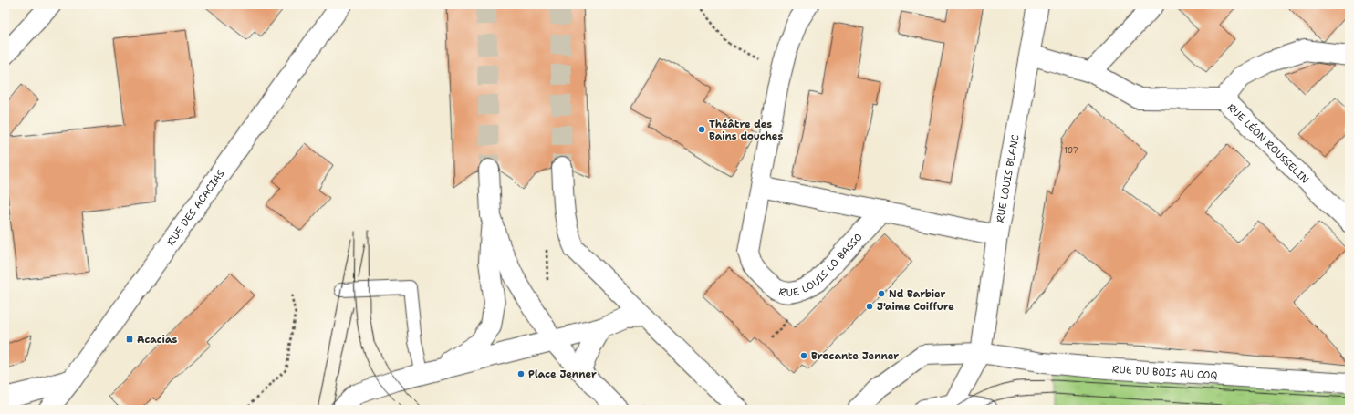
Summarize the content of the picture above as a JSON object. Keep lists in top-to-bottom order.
{
  "streets": {
    "main road": [
      "RUE LÉON ROUSSELIN",
      "RUE LOUIS BLANC",
      "RUE DES ACACIAS",
      "RUE LOUIS LO BASSO",
      "RUE DU BOIS AU COQ"
    ]
  },
  "crossings": [
    ["RUE LÉON ROUSSELIN", "RUE LOUIS BLANC"],
    ["RUE LOUIS BLANC", "RUE DU BOIS AU COQ"]
  ],
  "places": {
    "other": [
      "Théâtre des Bains douches",
      "Nd Barbier",
      "J'aime Coiffure",
      "Brocante Jenner",
      "Place Jenner"
    ],
    "transit": ["Acacias"]
  },
  "house_numbers": ["107"]
}
